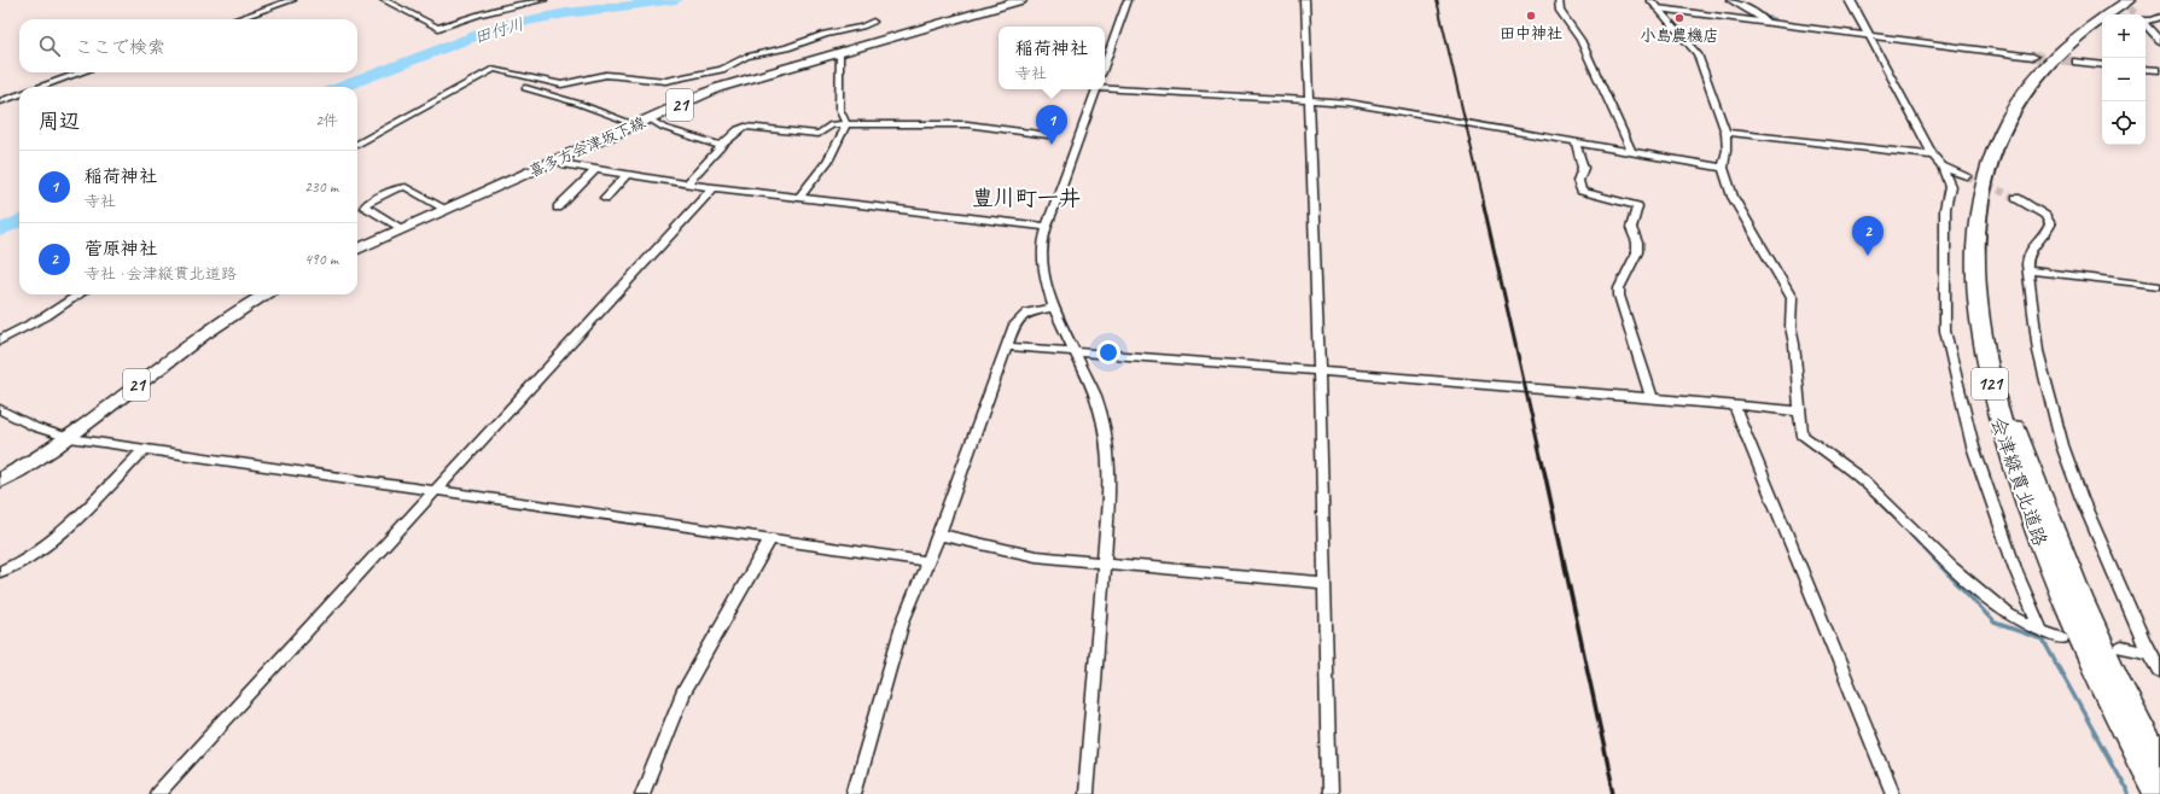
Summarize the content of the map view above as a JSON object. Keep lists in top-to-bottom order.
{
  "streets": {
    "highway": ["121", "会津縦貫北道路"],
    "main road": ["21", "喜多方会津坂下線"]
  },
  "districts": ["豊川町一井"],
  "water": ["田付川"],
  "places": ["田中神社", "小島農機店"],
  "page": {
    "map_buttons": ["+", "−"],
    "search": "ここで検索",
    "popup": ["稲荷神社", "寺社"],
    "heading": ["周辺", "2件"],
    "pins": ["1", "2"],
    "list": [
      {
        "mark": "1",
        "name": "稲荷神社",
        "note": "寺社",
        "value": "230 m"
      },
      {
        "mark": "2",
        "name": "菅原神社",
        "note": "寺社 · 会津縦貫北道路",
        "value": "490 m"
      }
    ]
  }
}
